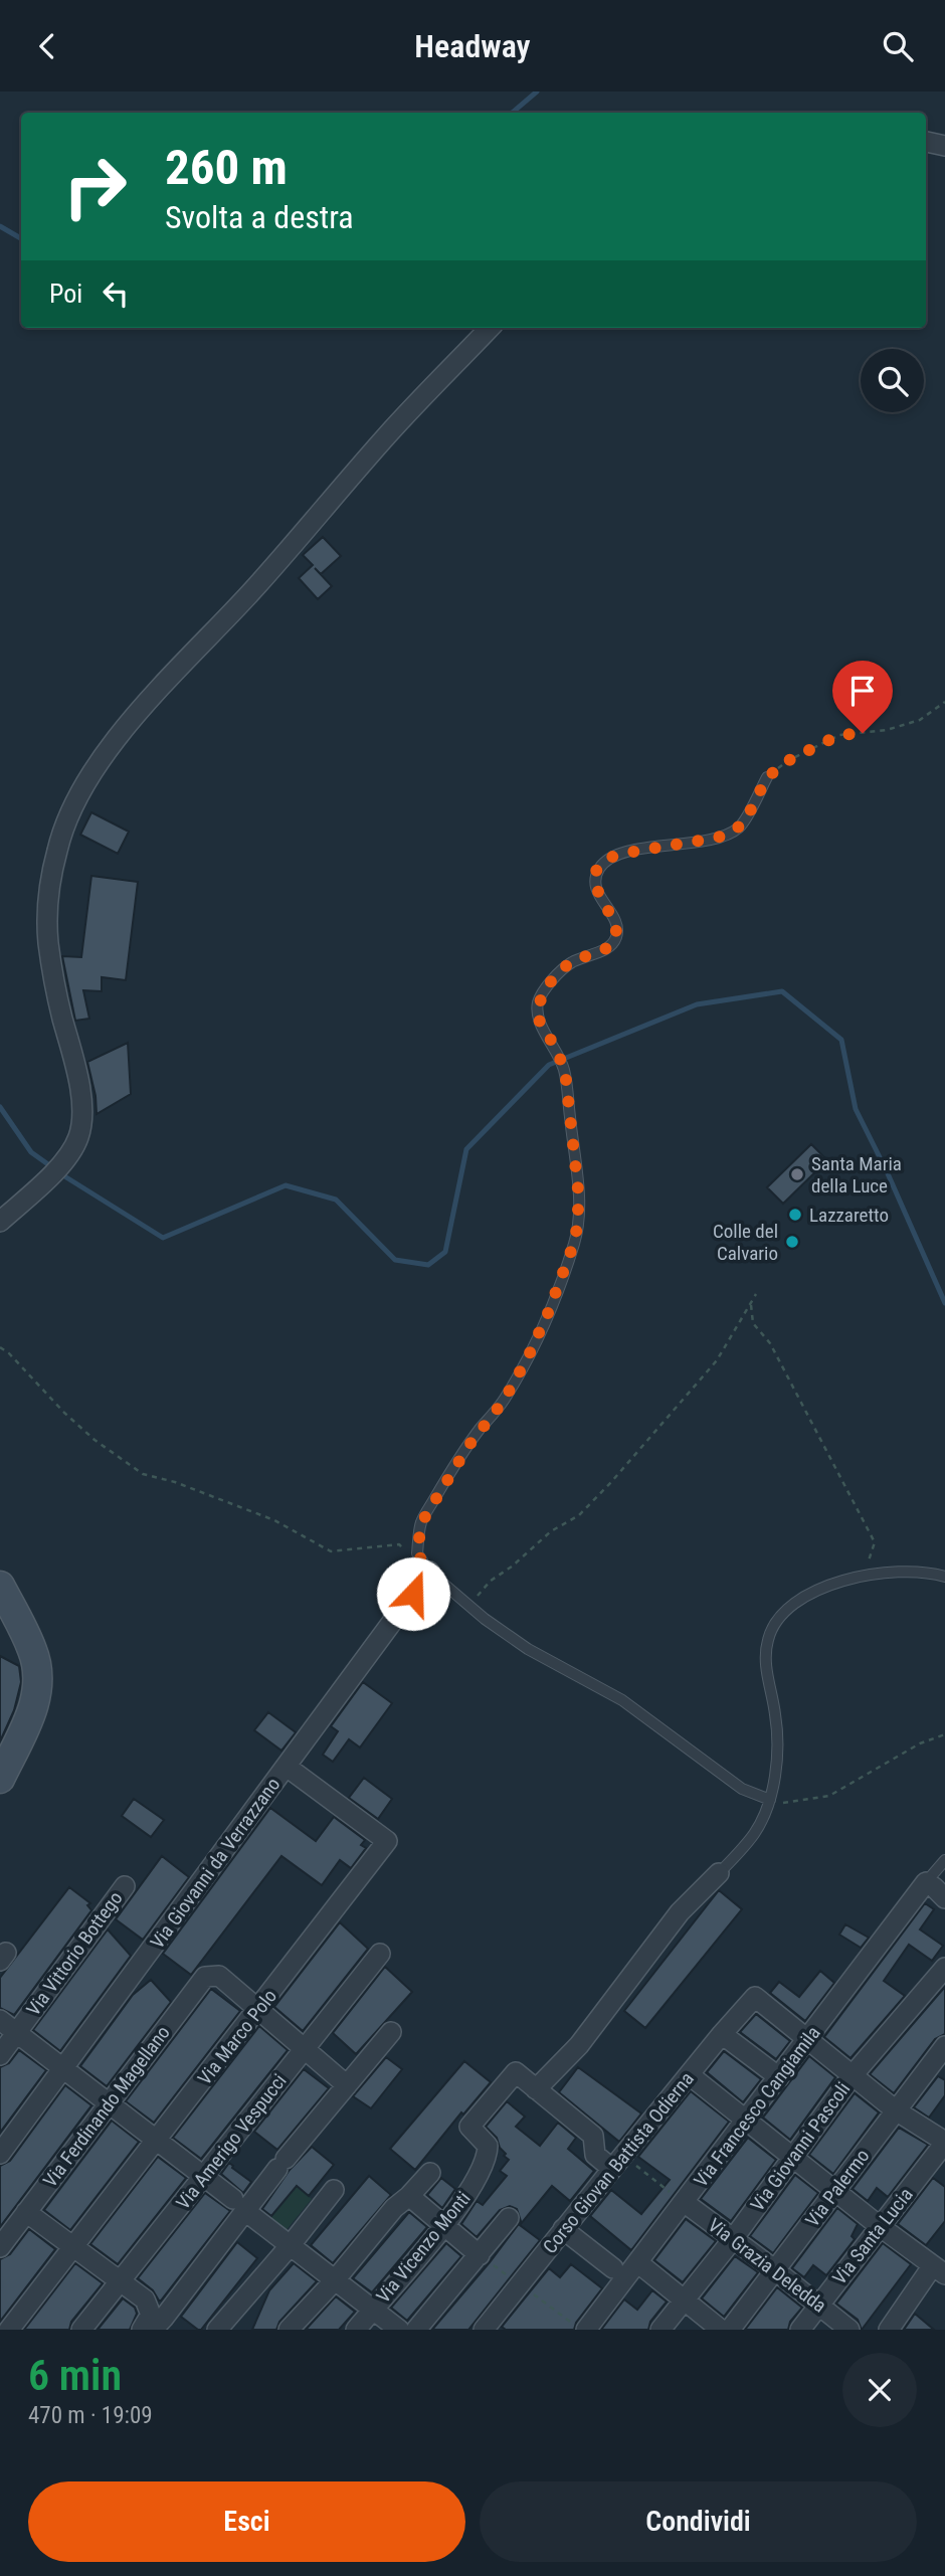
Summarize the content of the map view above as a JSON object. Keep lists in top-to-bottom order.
{
  "streets": {
    "street": [
      "Via Giovanni da Verrazzano",
      "Via Vittorio Bottego",
      "Via Marco Polo",
      "Via Ferdinando Magellano",
      "Via Francesco Cangiamila",
      "Via Amerigo Vespucci",
      "Via Giovanni Pascoli",
      "Corso Giovan Battista Odierna",
      "Via Palermo",
      "Via Santa Lucia",
      "Via Vicenzo Monti",
      "Via Grazia Deledda"
    ]
  },
  "crossings": [
    ["Via Giovanni da Verrazzano", "Via Marco Polo"],
    ["Via Marco Polo", "Via Ferdinando Magellano"],
    ["Via Francesco Cangiamila", "Corso Giovan Battista Odierna"],
    ["Via Francesco Cangiamila", "Via Grazia Deledda"],
    ["Via Giovanni Pascoli", "Via Grazia Deledda"],
    ["Via Palermo", "Via Grazia Deledda"],
    ["Via Santa Lucia", "Via Grazia Deledda"]
  ],
  "places": ["Santa Maria della Luce", "Lazzaretto", "Colle del Calvario"],
  "page": {
    "header": "Headway",
    "turn": ["260 m", "Svolta a destra"],
    "then": "Poi",
    "heading": ["6 min", "470 m · 19:09"],
    "buttons": ["Esci", "Condividi"]
  }
}
